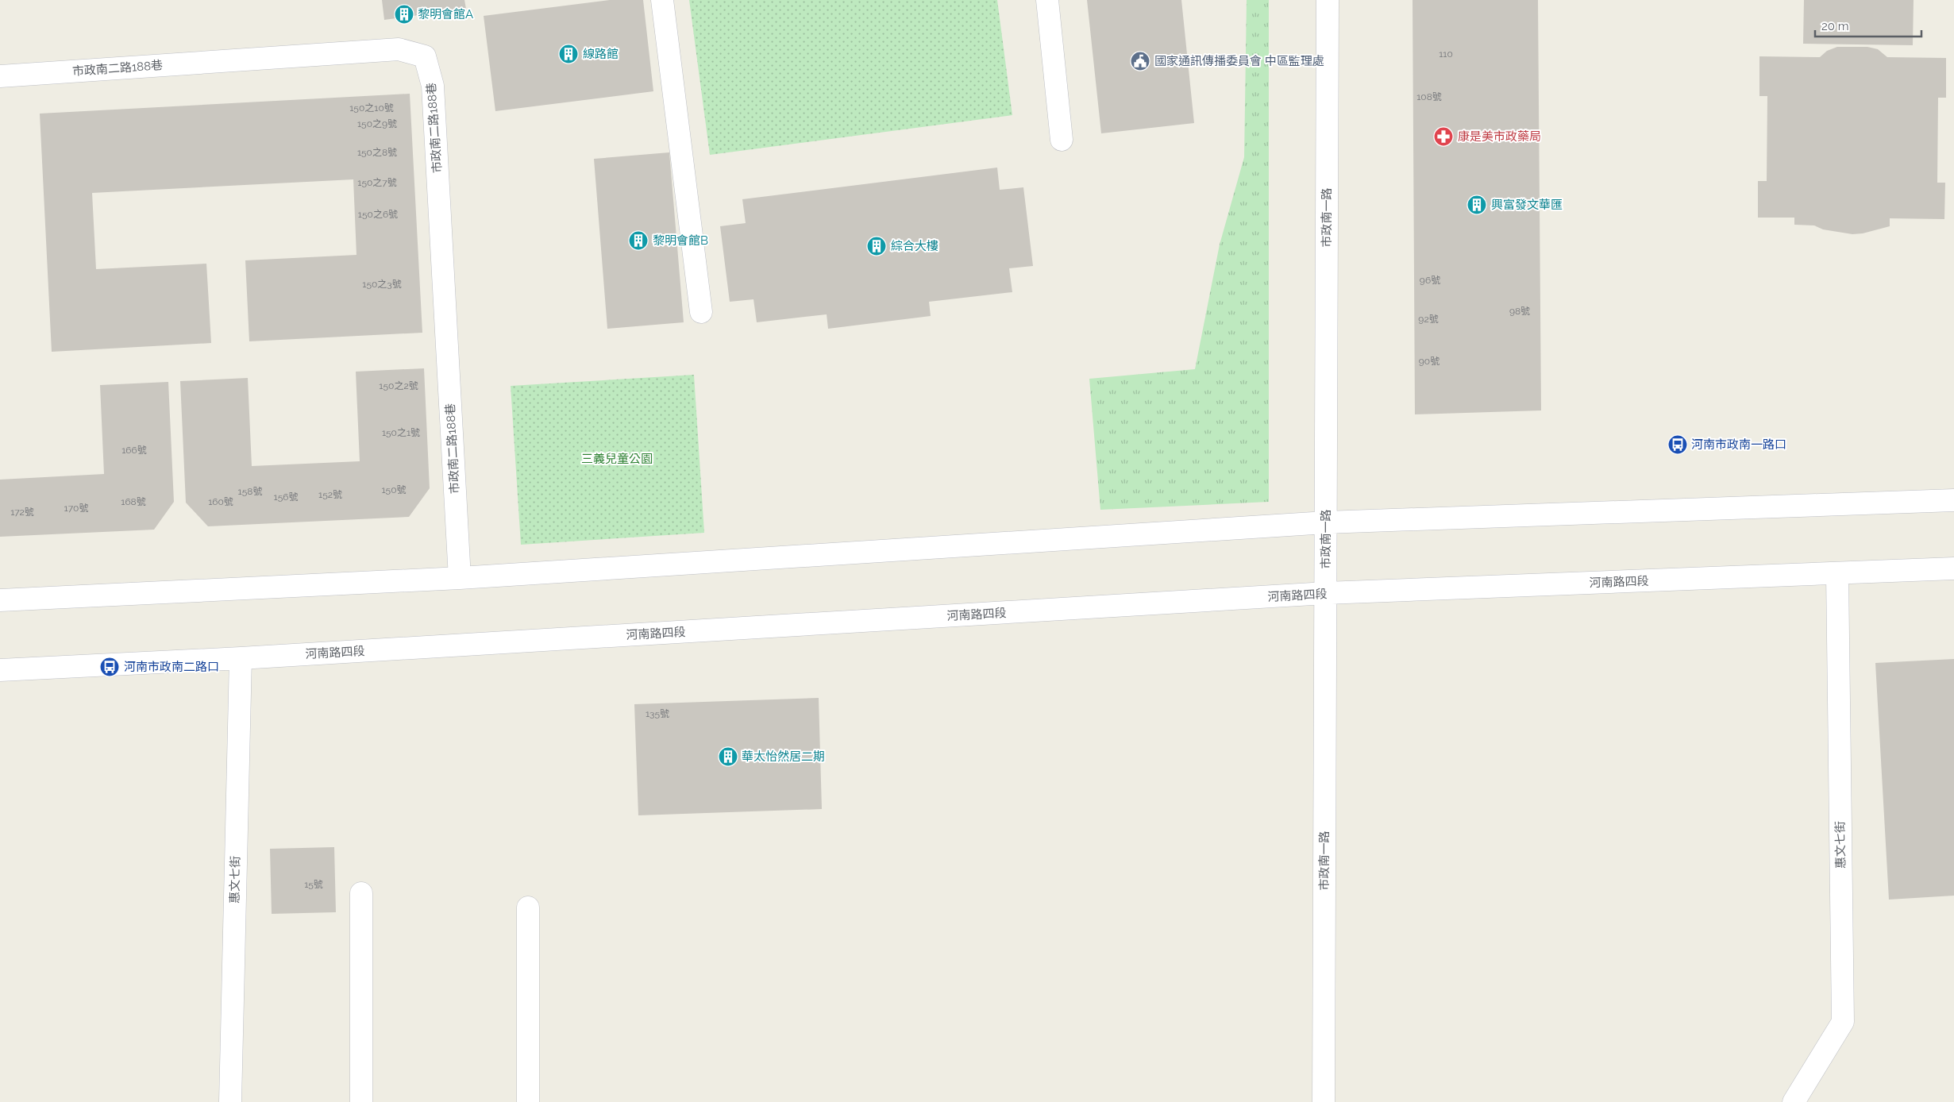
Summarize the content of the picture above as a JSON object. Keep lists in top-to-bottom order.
{
  "streets": {
    "street": [
      "市政南二路188巷",
      "市政南一路",
      "河南路四段",
      "惠文七街"
    ]
  },
  "crossings": [
    ["市政南一路", "河南路四段"],
    ["河南路四段", "惠文七街"]
  ],
  "parks": ["三義兒童公園"],
  "places": {
    "building": [
      "黎明會館A",
      "線路館",
      "興富發文華匯",
      "黎明會館B",
      "綜合大樓",
      "華太怡然居二期"
    ],
    "public building": ["國家通訊傳播委員會 中區監理處"],
    "pharmacy": ["康是美市政藥局"],
    "bus stop": ["河南市政南一路口", "河南市政南二路口"]
  },
  "house_numbers": [
    "110",
    "108號",
    "150之10號",
    "150之9號",
    "150之8號",
    "150之7號",
    "150之6號",
    "96號",
    "150之3號",
    "98號",
    "92號",
    "90號",
    "150之2號",
    "150之1號",
    "166號",
    "150號",
    "158號",
    "152號",
    "156號",
    "168號",
    "160號",
    "170號",
    "172號",
    "135號",
    "15號"
  ],
  "scale_bar": "20 m"
}
